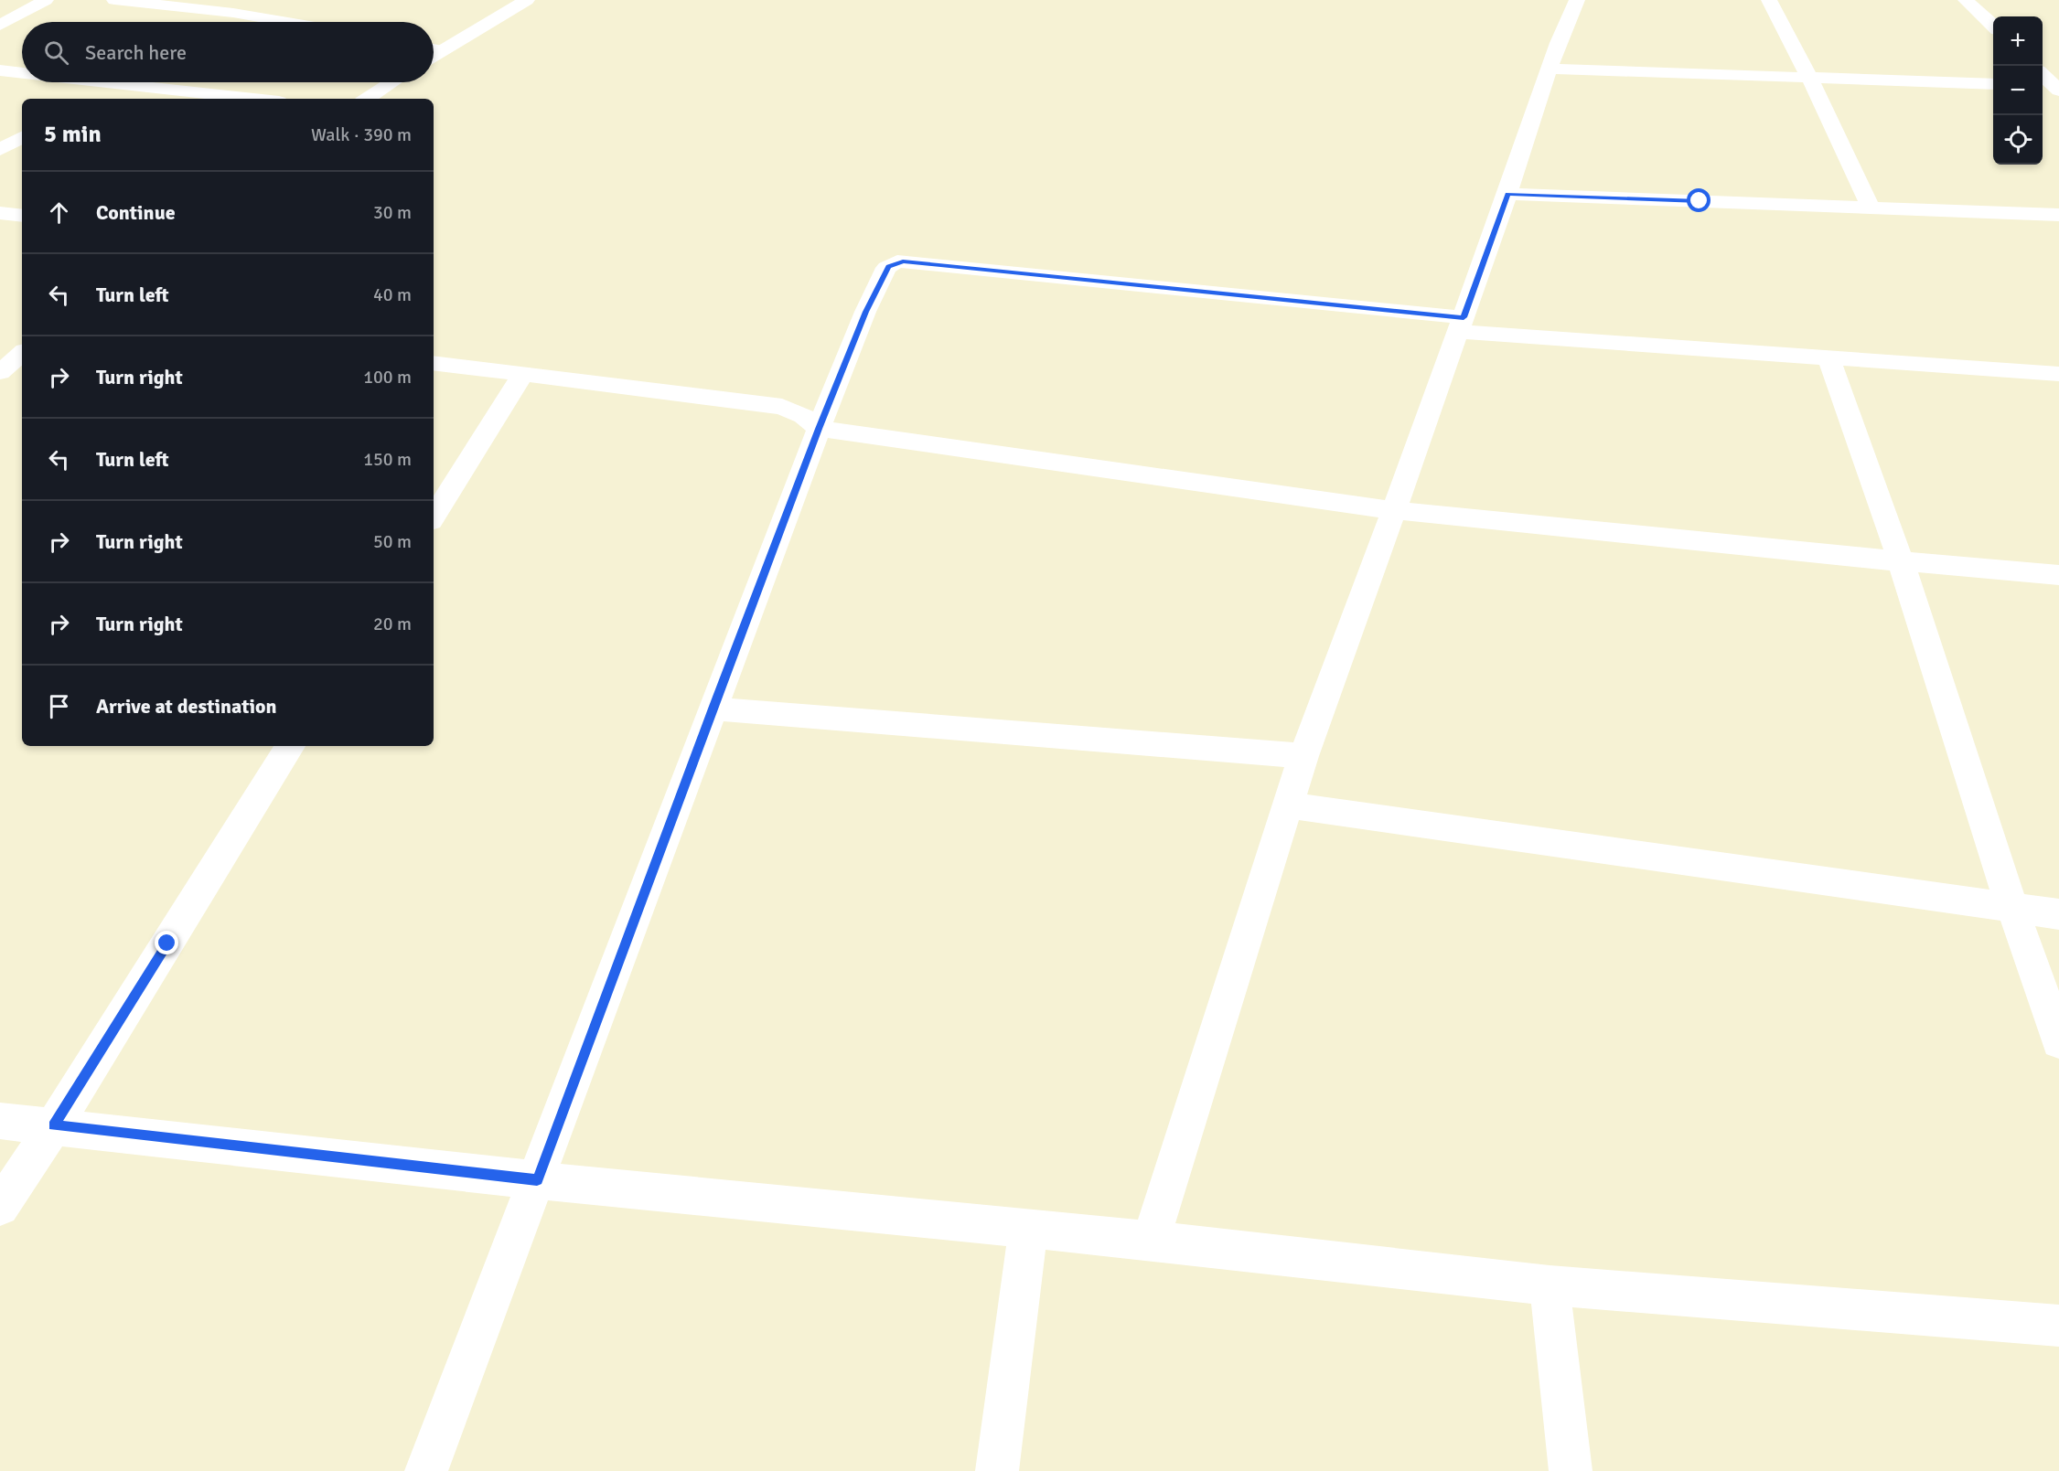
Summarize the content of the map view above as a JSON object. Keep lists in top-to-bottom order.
{
  "page": {
    "map_buttons": ["+", "−"],
    "search": "Search here",
    "heading": ["5 min", "Walk · 390 m"],
    "list": [
      ["Continue", "30 m"],
      ["Turn left", "40 m"],
      ["Turn right", "100 m"],
      ["Turn left", "150 m"],
      ["Turn right", "50 m"],
      ["Turn right", "20 m"],
      "Arrive at destination"
    ]
  }
}
